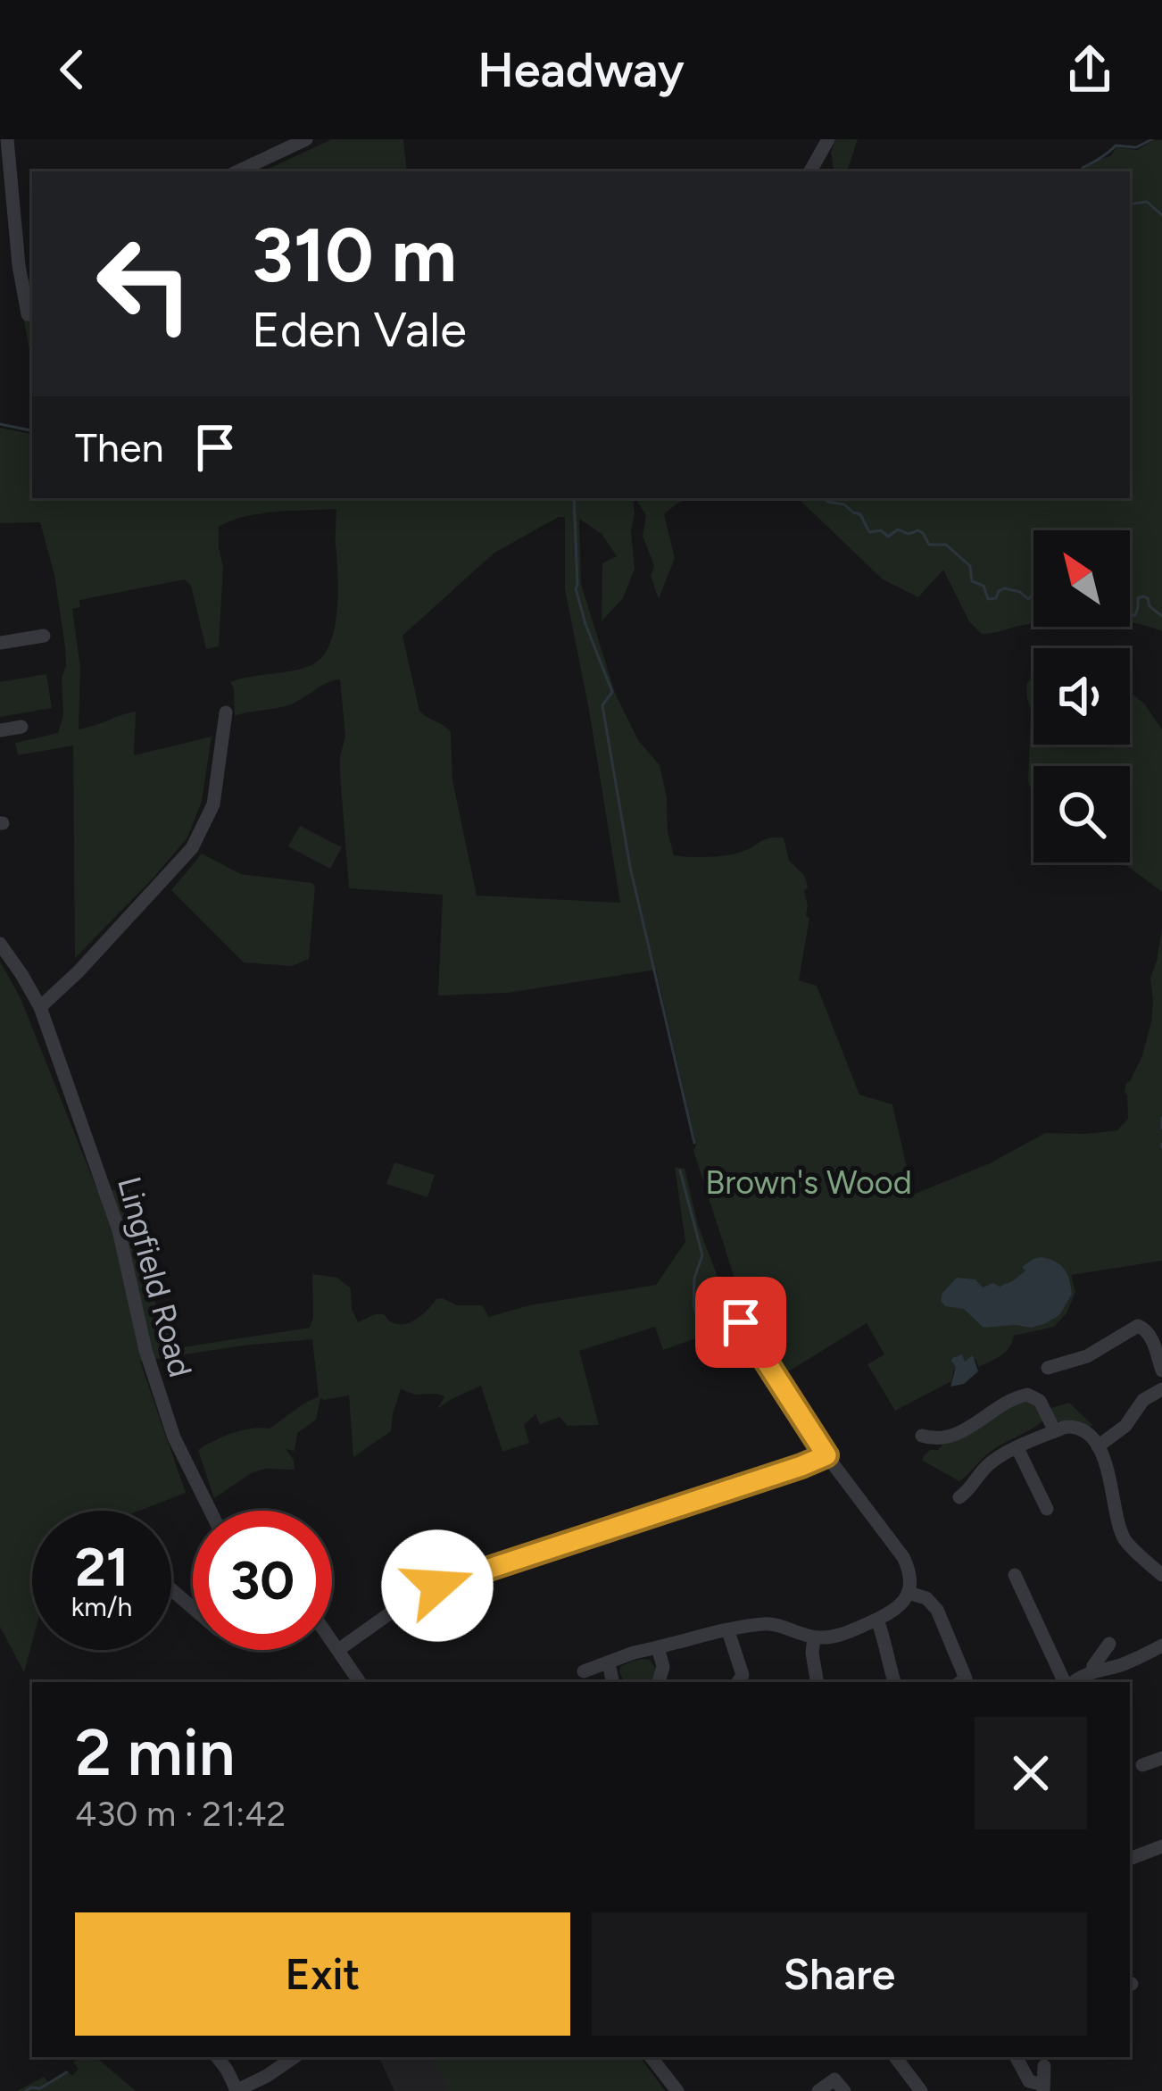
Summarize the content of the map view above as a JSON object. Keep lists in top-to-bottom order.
{
  "streets": {
    "street": ["Lingfield Road"]
  },
  "parks": ["Brown's Wood"],
  "north": "top left",
  "page": {
    "header": "Headway",
    "turn": ["310 m", "Eden Vale"],
    "then": "Then",
    "speed": "21 km/h",
    "limit": "30",
    "heading": ["2 min", "430 m · 21:42"],
    "buttons": ["Exit", "Share"]
  }
}
